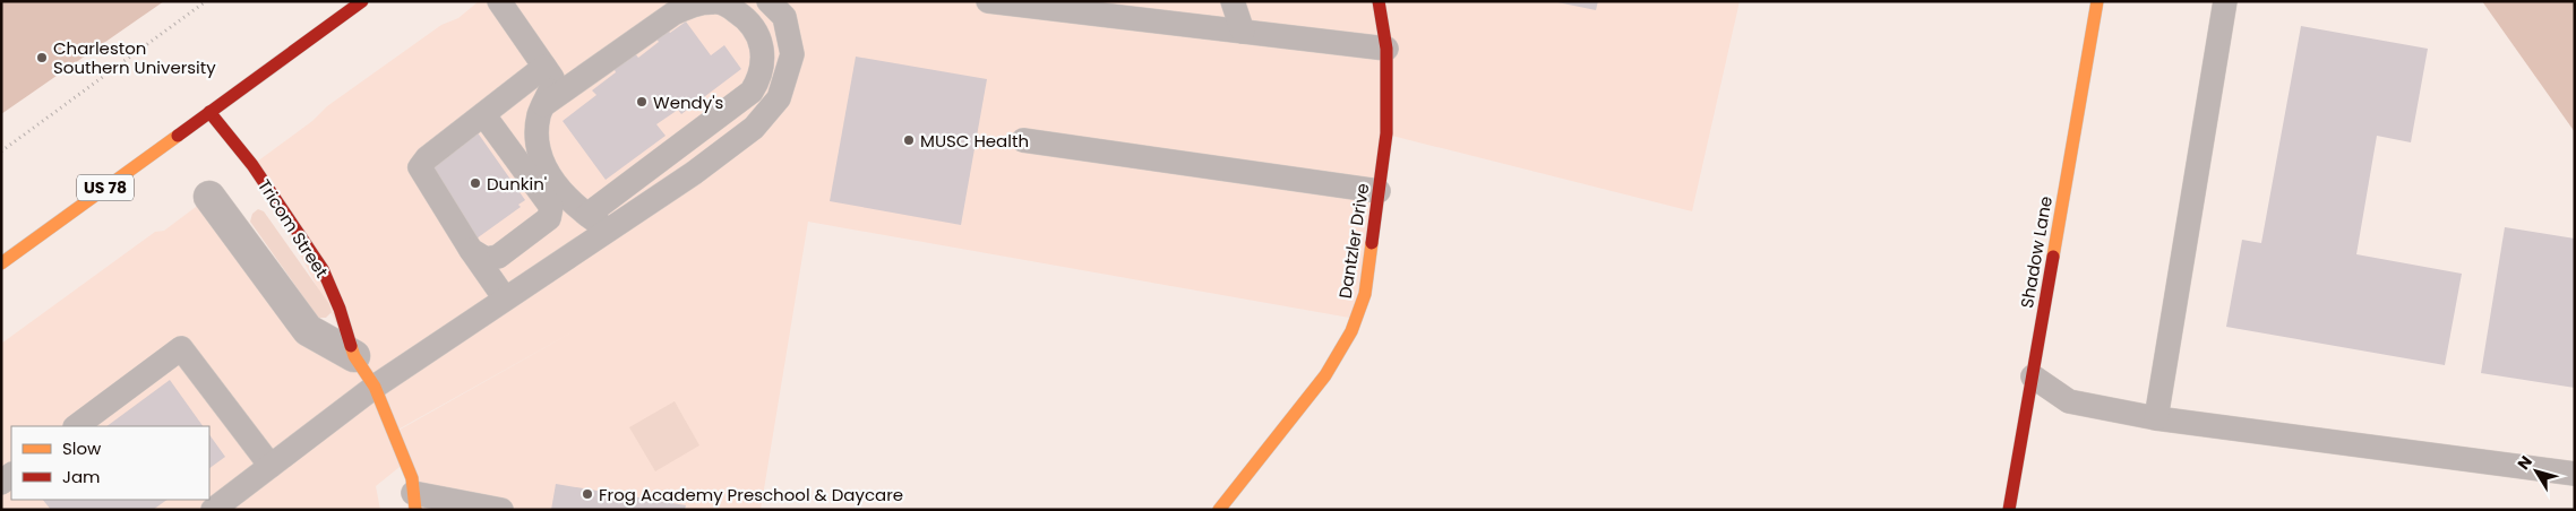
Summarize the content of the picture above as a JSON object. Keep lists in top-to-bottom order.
{
  "streets": {
    "street": [
      "US 78",
      "Tricom Street",
      "Dantzler Drive",
      "Shadow Lane"
    ]
  },
  "crossings": [
    ["US 78", "Tricom Street"]
  ],
  "places": [
    "Charleston Southern University",
    "Wendy's",
    "MUSC Health",
    "Dunkin'",
    "Frog Academy Preschool & Daycare"
  ],
  "legend": ["Slow", "Jam"],
  "north": "top left"
}
